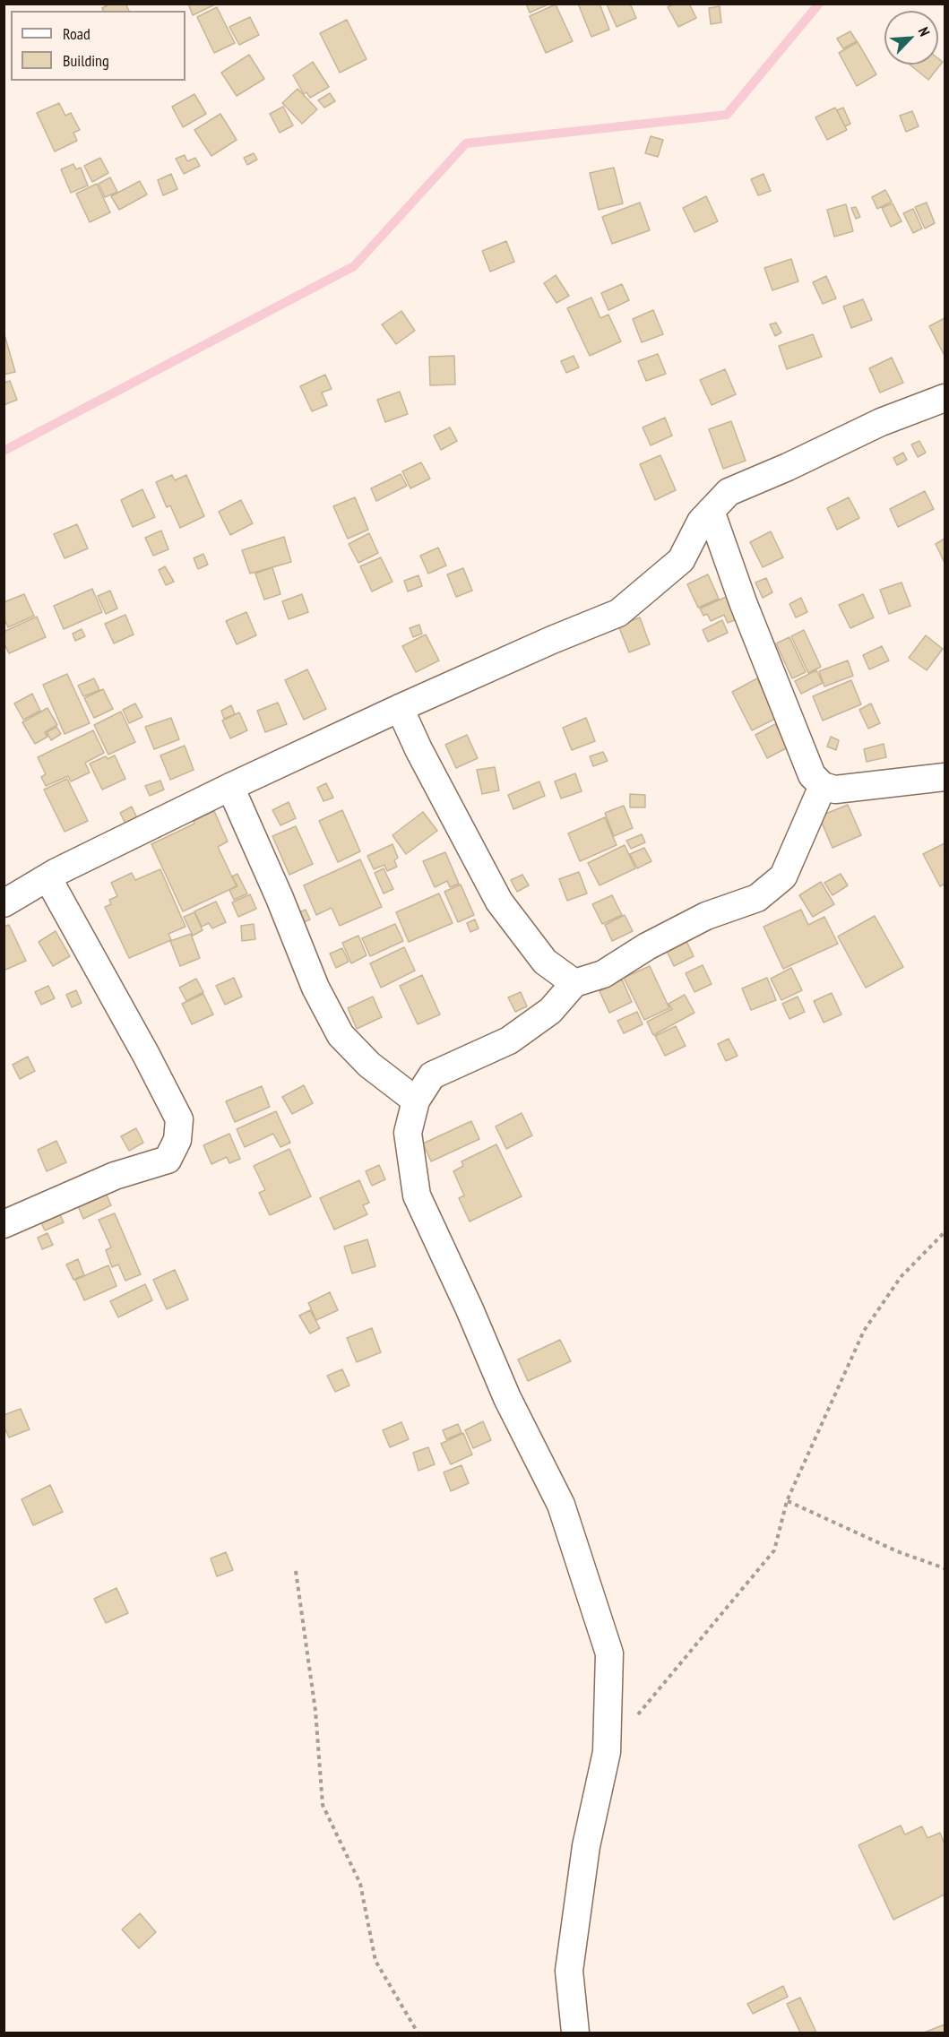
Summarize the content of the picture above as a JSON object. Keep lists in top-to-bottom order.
{
  "legend": ["Road", "Building"],
  "north": "top right"
}
